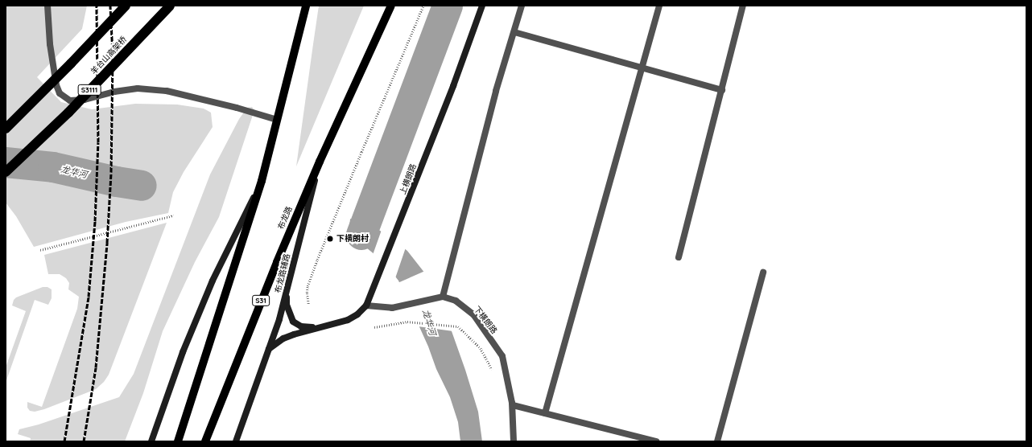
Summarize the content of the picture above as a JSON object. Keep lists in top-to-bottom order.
{
  "streets": {
    "highway": ["羊台山高架桥", "S3111"],
    "main road": [
      "上横朗路",
      "布龙路",
      "布龙路辅路",
      "S31"
    ],
    "street": ["下横朗路"]
  },
  "crossings": [
    ["上横朗路", "布龙路辅路"],
    ["布龙路", "布龙路辅路"]
  ],
  "water": ["龙华河"],
  "places": ["下横朗村"]
}
